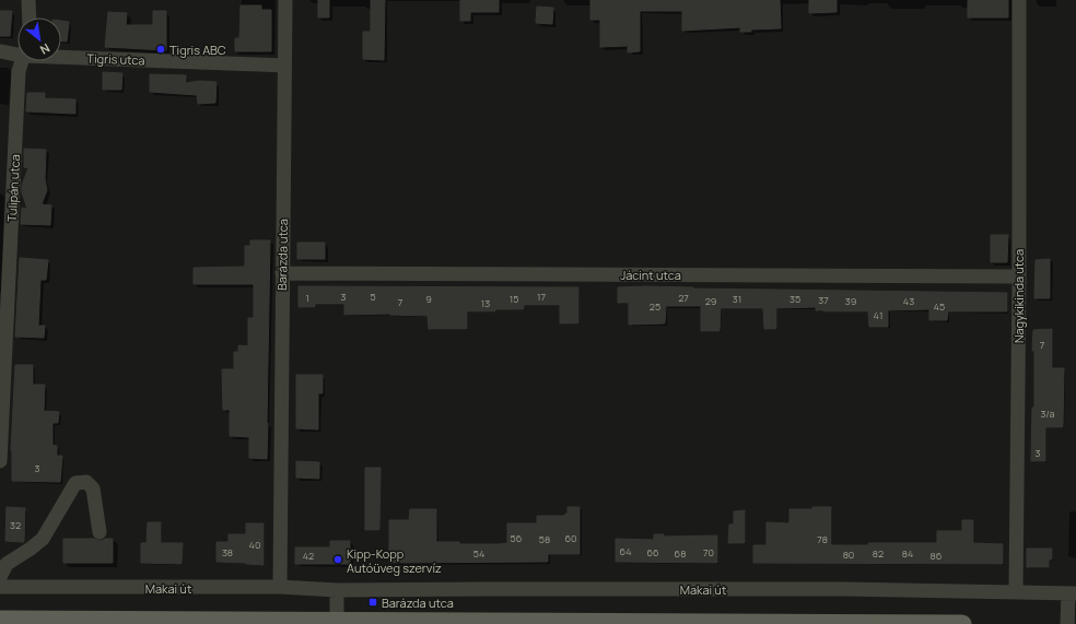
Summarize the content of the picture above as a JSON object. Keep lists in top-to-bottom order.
{
  "streets": {
    "street": [
      "Tigris utca",
      "Tulipán utca",
      "Barázda utca",
      "Jácint utca",
      "Nagykikinda utca",
      "Makai út"
    ]
  },
  "crossings": [
    ["Tigris utca", "Barázda utca"],
    ["Barázda utca", "Jácint utca"],
    ["Barázda utca", "Makai út"],
    ["Jácint utca", "Nagykikinda utca"],
    ["Nagykikinda utca", "Makai út"]
  ],
  "places": {
    "other": ["Tigris ABC", "Kipp-Kopp Autóüveg szervíz"],
    "transit": ["Barázda utca"]
  },
  "house_numbers": [
    "3",
    "5",
    "17",
    "1",
    "27",
    "9",
    "15",
    "31",
    "35",
    "37",
    "29",
    "39",
    "43",
    "7",
    "13",
    "25",
    "45",
    "41",
    "7",
    "3/a",
    "3",
    "3",
    "32",
    "56",
    "60",
    "58",
    "78",
    "40",
    "64",
    "38",
    "66",
    "70",
    "54",
    "68",
    "82",
    "84",
    "80",
    "42",
    "86"
  ],
  "north": "bottom right"
}
